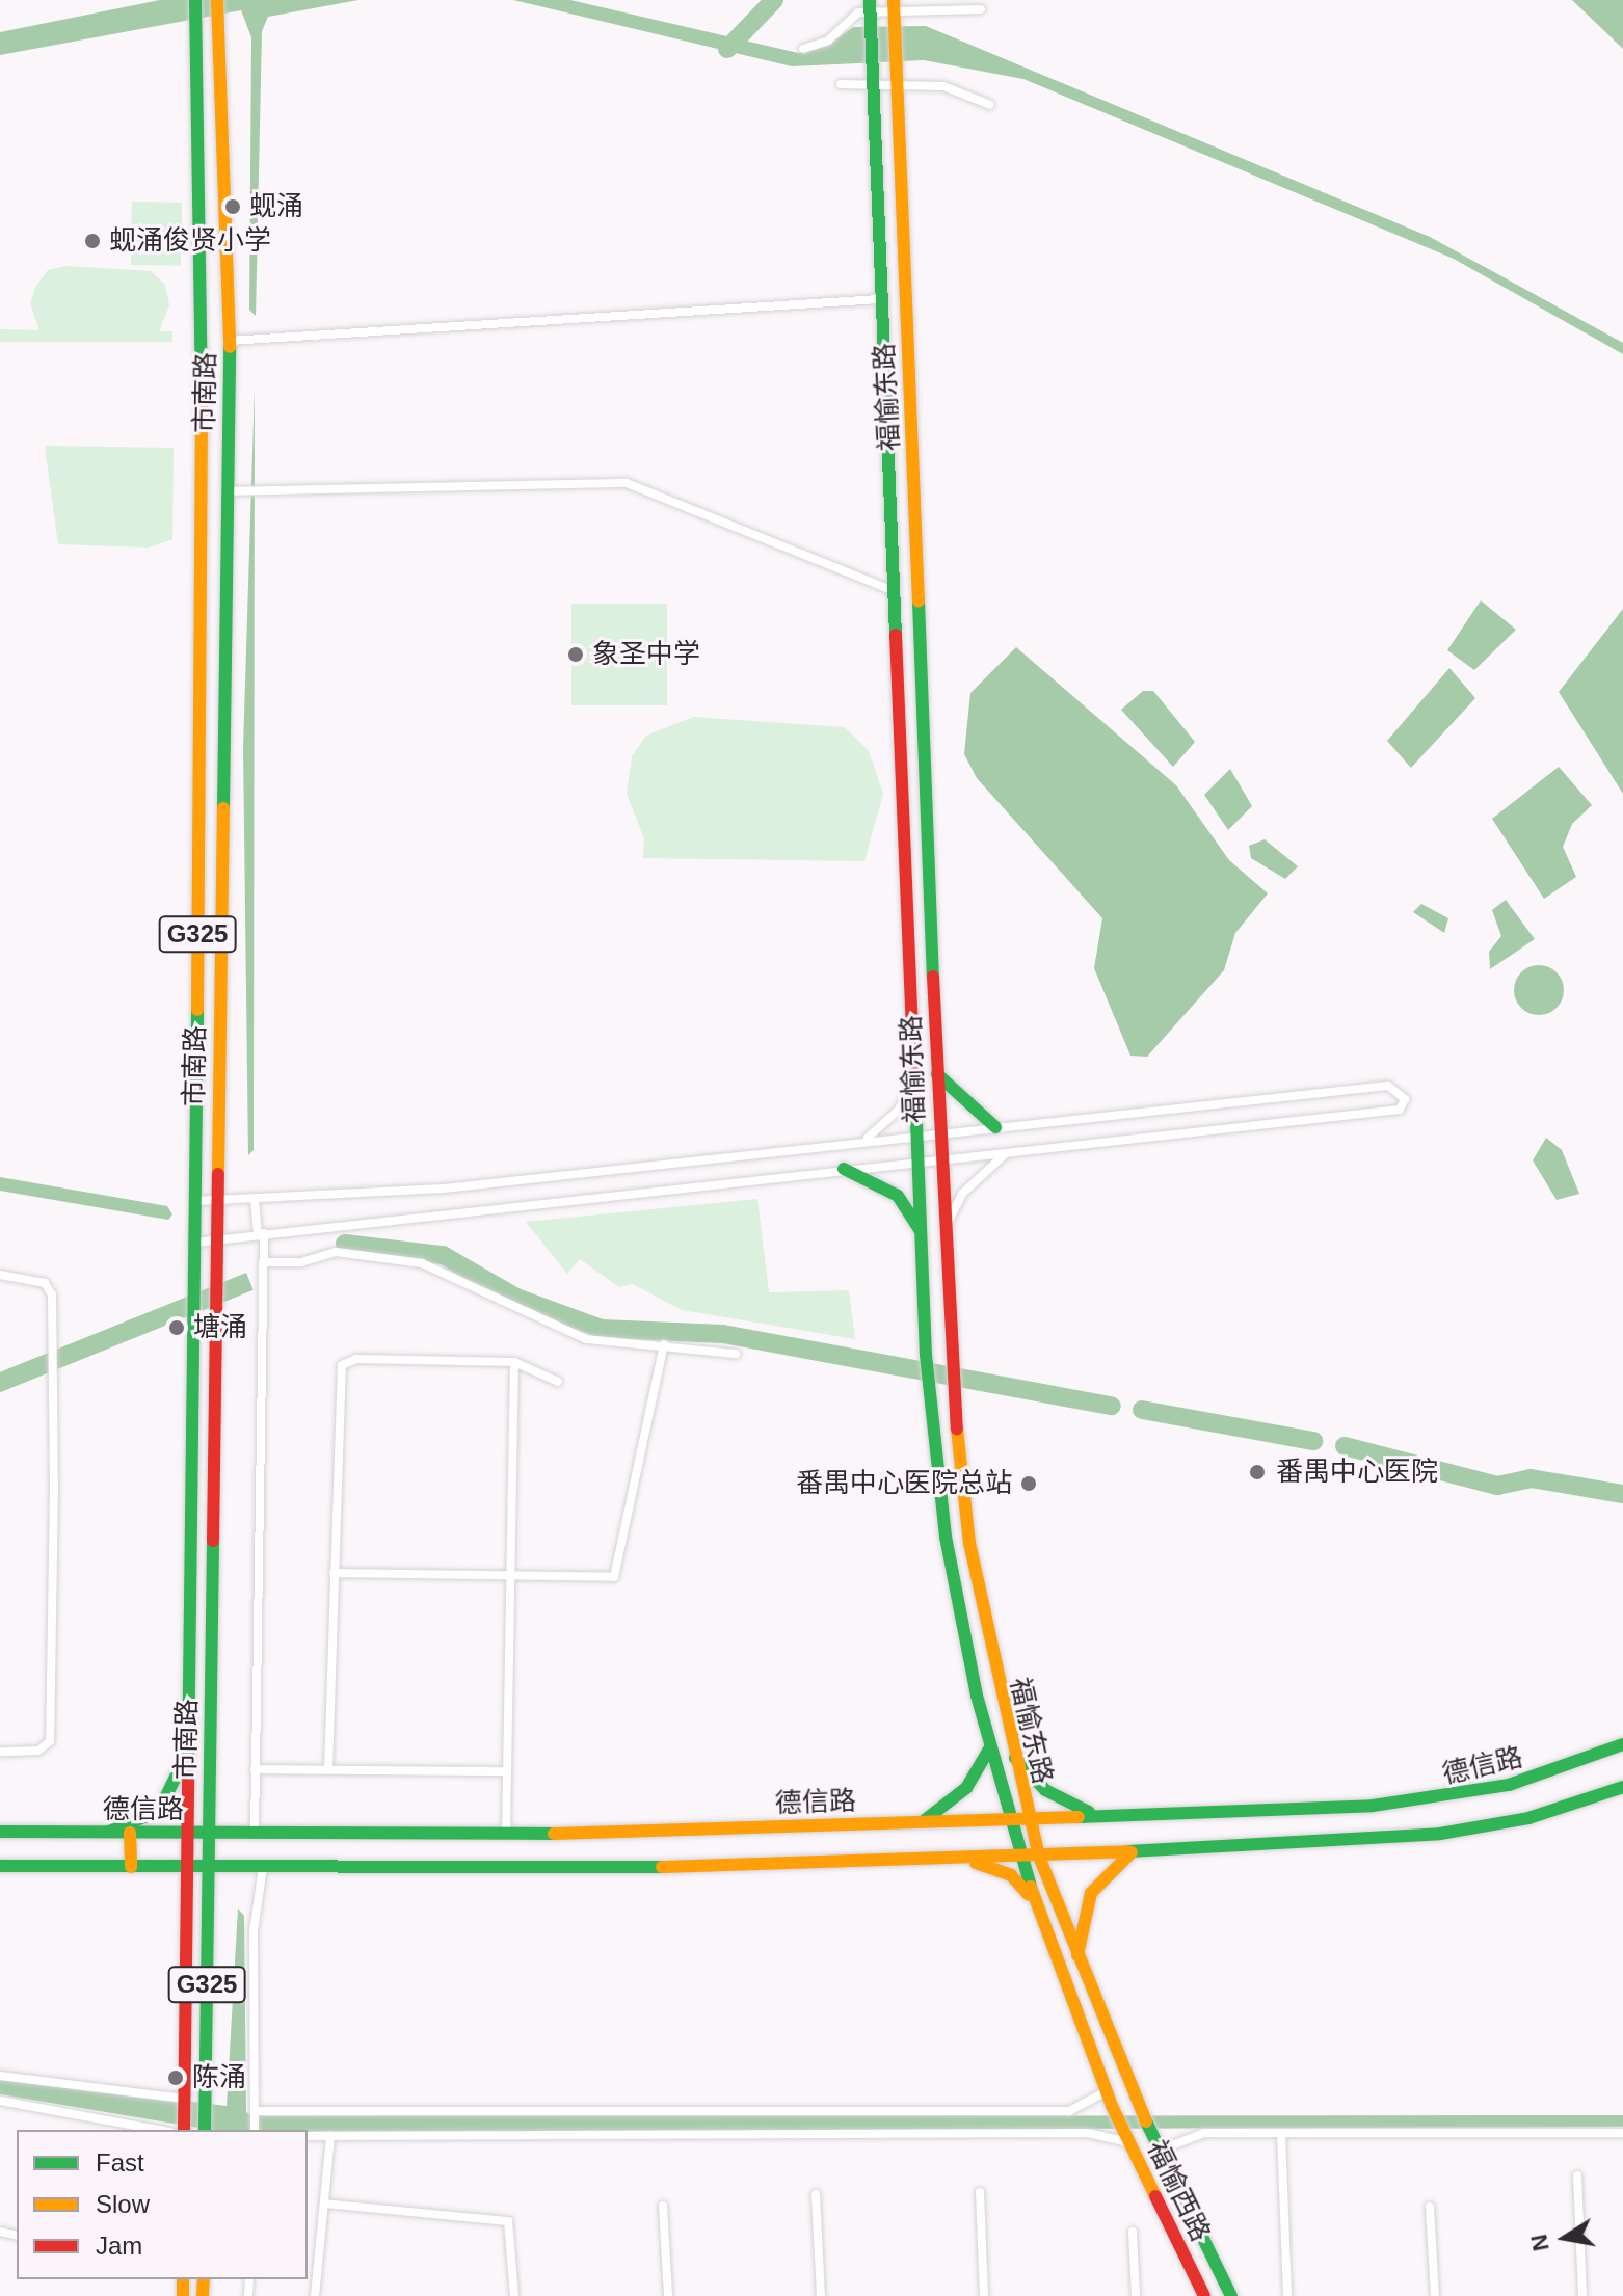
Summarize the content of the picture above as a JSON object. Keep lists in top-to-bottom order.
{
  "streets": {
    "main road": [
      "市南路",
      "福愉东路",
      "G325",
      "德信路",
      "福愉西路"
    ]
  },
  "crossings": [
    ["市南路", "德信路"],
    ["福愉东路", "德信路"],
    ["福愉东路", "福愉西路"]
  ],
  "places": [
    "蚬涌",
    "蚬涌俊贤小学",
    "象圣中学",
    "塘涌",
    "番禺中心医院",
    "番禺中心医院总站",
    "陈涌"
  ],
  "legend": ["Fast", "Slow", "Jam"],
  "north": "left"
}
